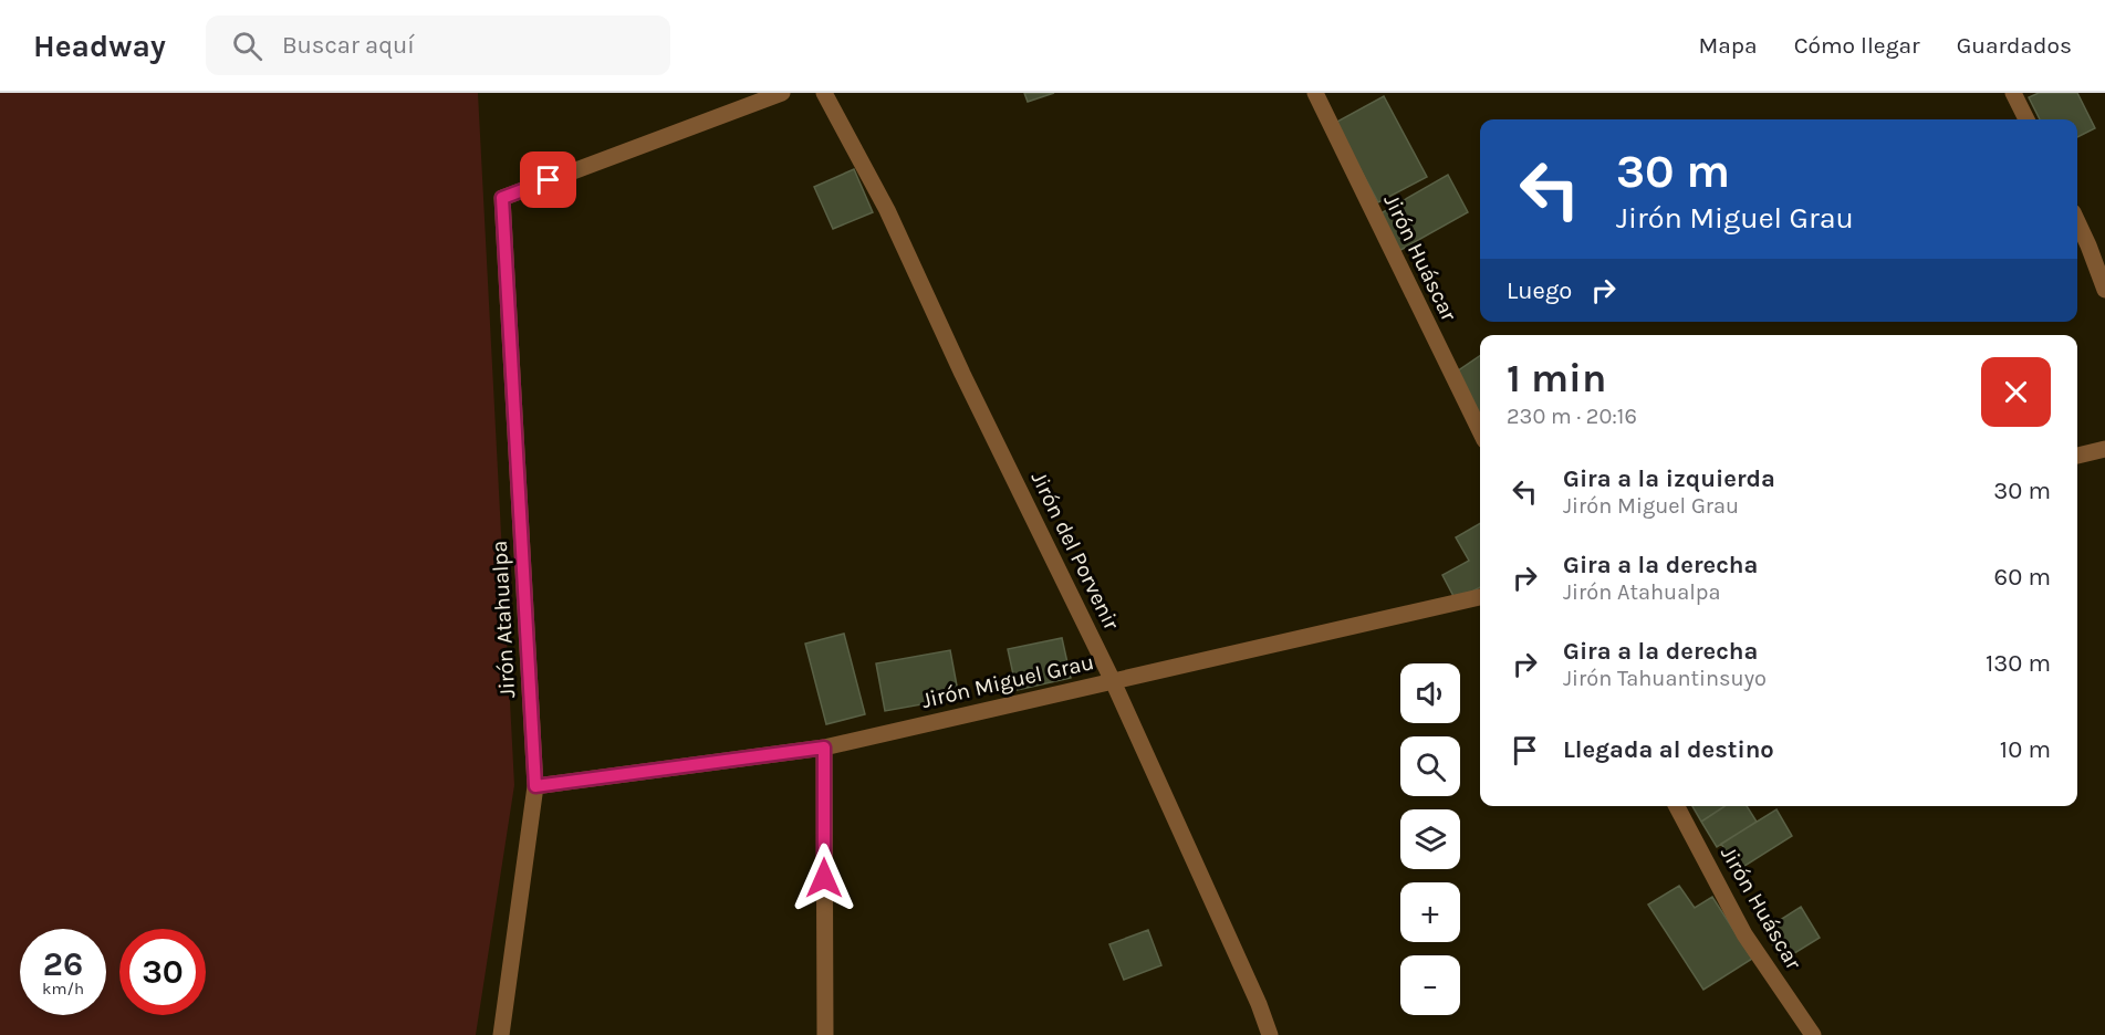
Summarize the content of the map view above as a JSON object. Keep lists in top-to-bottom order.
{
  "streets": {
    "street": [
      "Jirón Huáscar",
      "Jirón del Porvenir",
      "Jirón Atahualpa",
      "Jirón Miguel Grau"
    ]
  },
  "crossings": [
    ["Jirón del Porvenir", "Jirón Miguel Grau"],
    ["Jirón Atahualpa", "Jirón Miguel Grau"]
  ],
  "page": {
    "header": "Headway",
    "search": "Buscar aquí",
    "nav": ["Mapa", "Cómo llegar", "Guardados"],
    "turn": ["30 m", "Jirón Miguel Grau"],
    "then": "Luego",
    "heading": ["1 min", "230 m · 20:16"],
    "list": [
      {
        "name": "Gira a la izquierda",
        "note": "Jirón Miguel Grau",
        "value": "30 m"
      },
      {
        "name": "Gira a la derecha",
        "note": "Jirón Atahualpa",
        "value": "60 m"
      },
      {
        "name": "Gira a la derecha",
        "note": "Jirón Tahuantinsuyo",
        "value": "130 m"
      },
      {
        "name": "Llegada al destino",
        "value": "10 m"
      }
    ],
    "map_buttons": ["+", "−"],
    "speed": "26 km/h",
    "limit": "30"
  }
}
